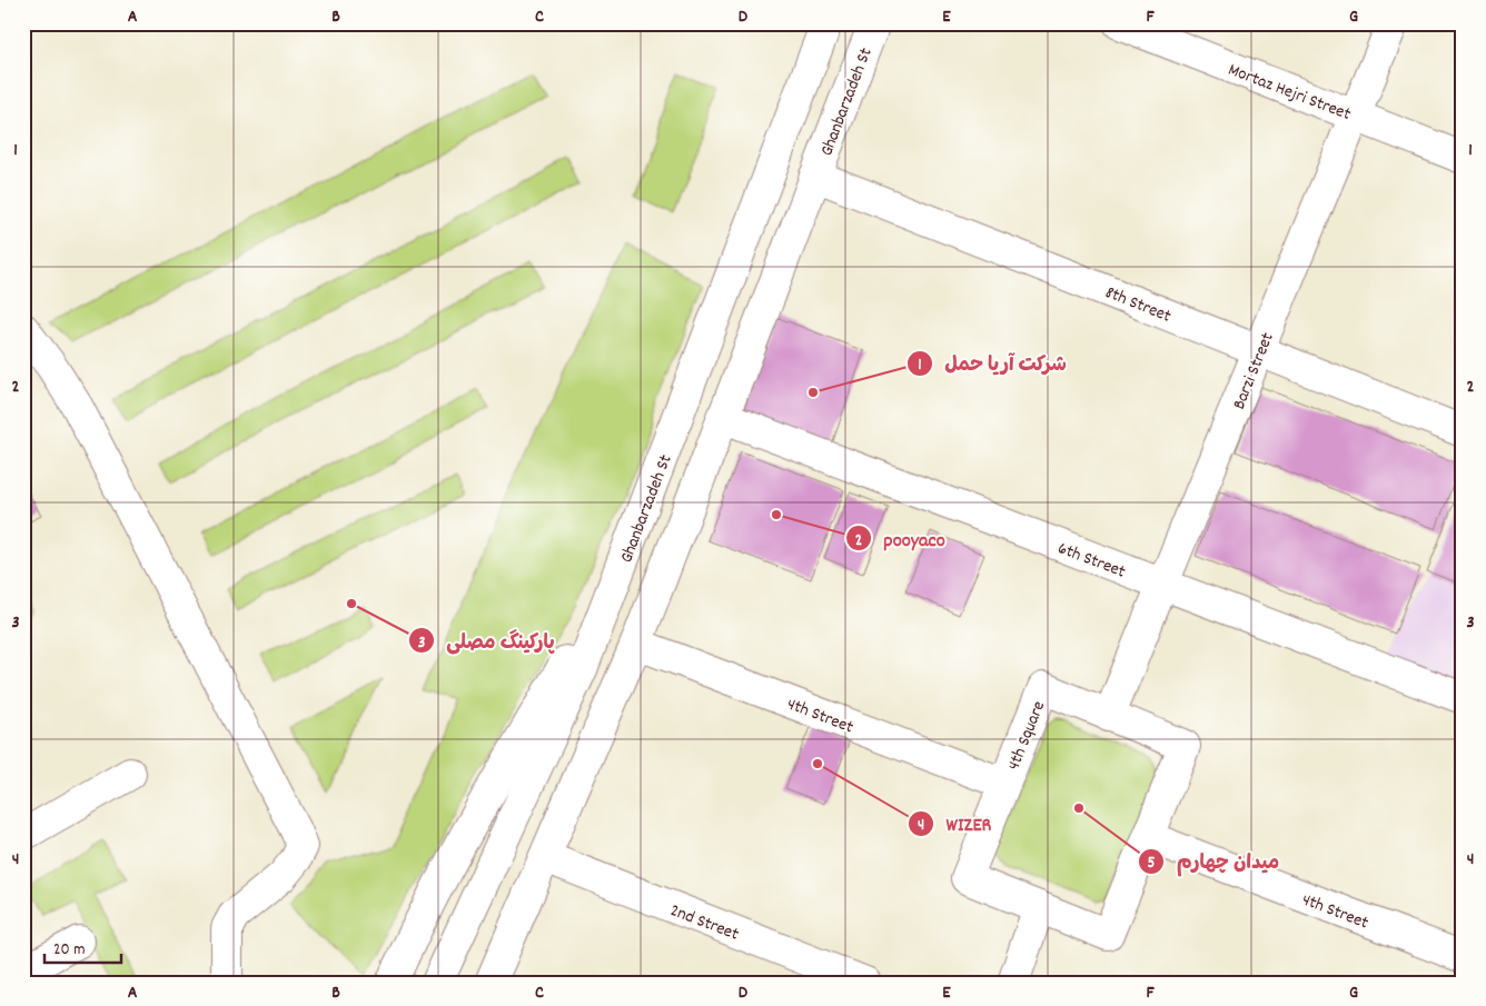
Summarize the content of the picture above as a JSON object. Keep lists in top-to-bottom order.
{
  "streets": {
    "street": [
      "Mortaz Hejri Street",
      "Ghanbarzadeh St",
      "8th Street",
      "Barzi Street",
      "6th Street",
      "4th Street",
      "4th Square",
      "2nd Street"
    ]
  },
  "crossings": [
    ["Mortaz Hejri Street", "Barzi Street"],
    ["Ghanbarzadeh St", "8th Street"],
    ["Ghanbarzadeh St", "6th Street"],
    ["Ghanbarzadeh St", "4th Street"],
    ["Ghanbarzadeh St", "2nd Street"],
    ["8th Street", "Barzi Street"],
    ["Barzi Street", "6th Street"],
    ["Barzi Street", "4th Square"],
    ["4th Street", "4th Square"]
  ],
  "places": [
    "شرکت آریا حمل",
    "pooyaco",
    "پارکینگ مصلی",
    "WIZER",
    "میدان چهارم"
  ],
  "scale_bar": "20 m",
  "grid": {
    "columns": [
      "A",
      "B",
      "C",
      "D",
      "E",
      "F",
      "G"
    ],
    "rows": [
      "1",
      "2",
      "3",
      "4"
    ]
  }
}
